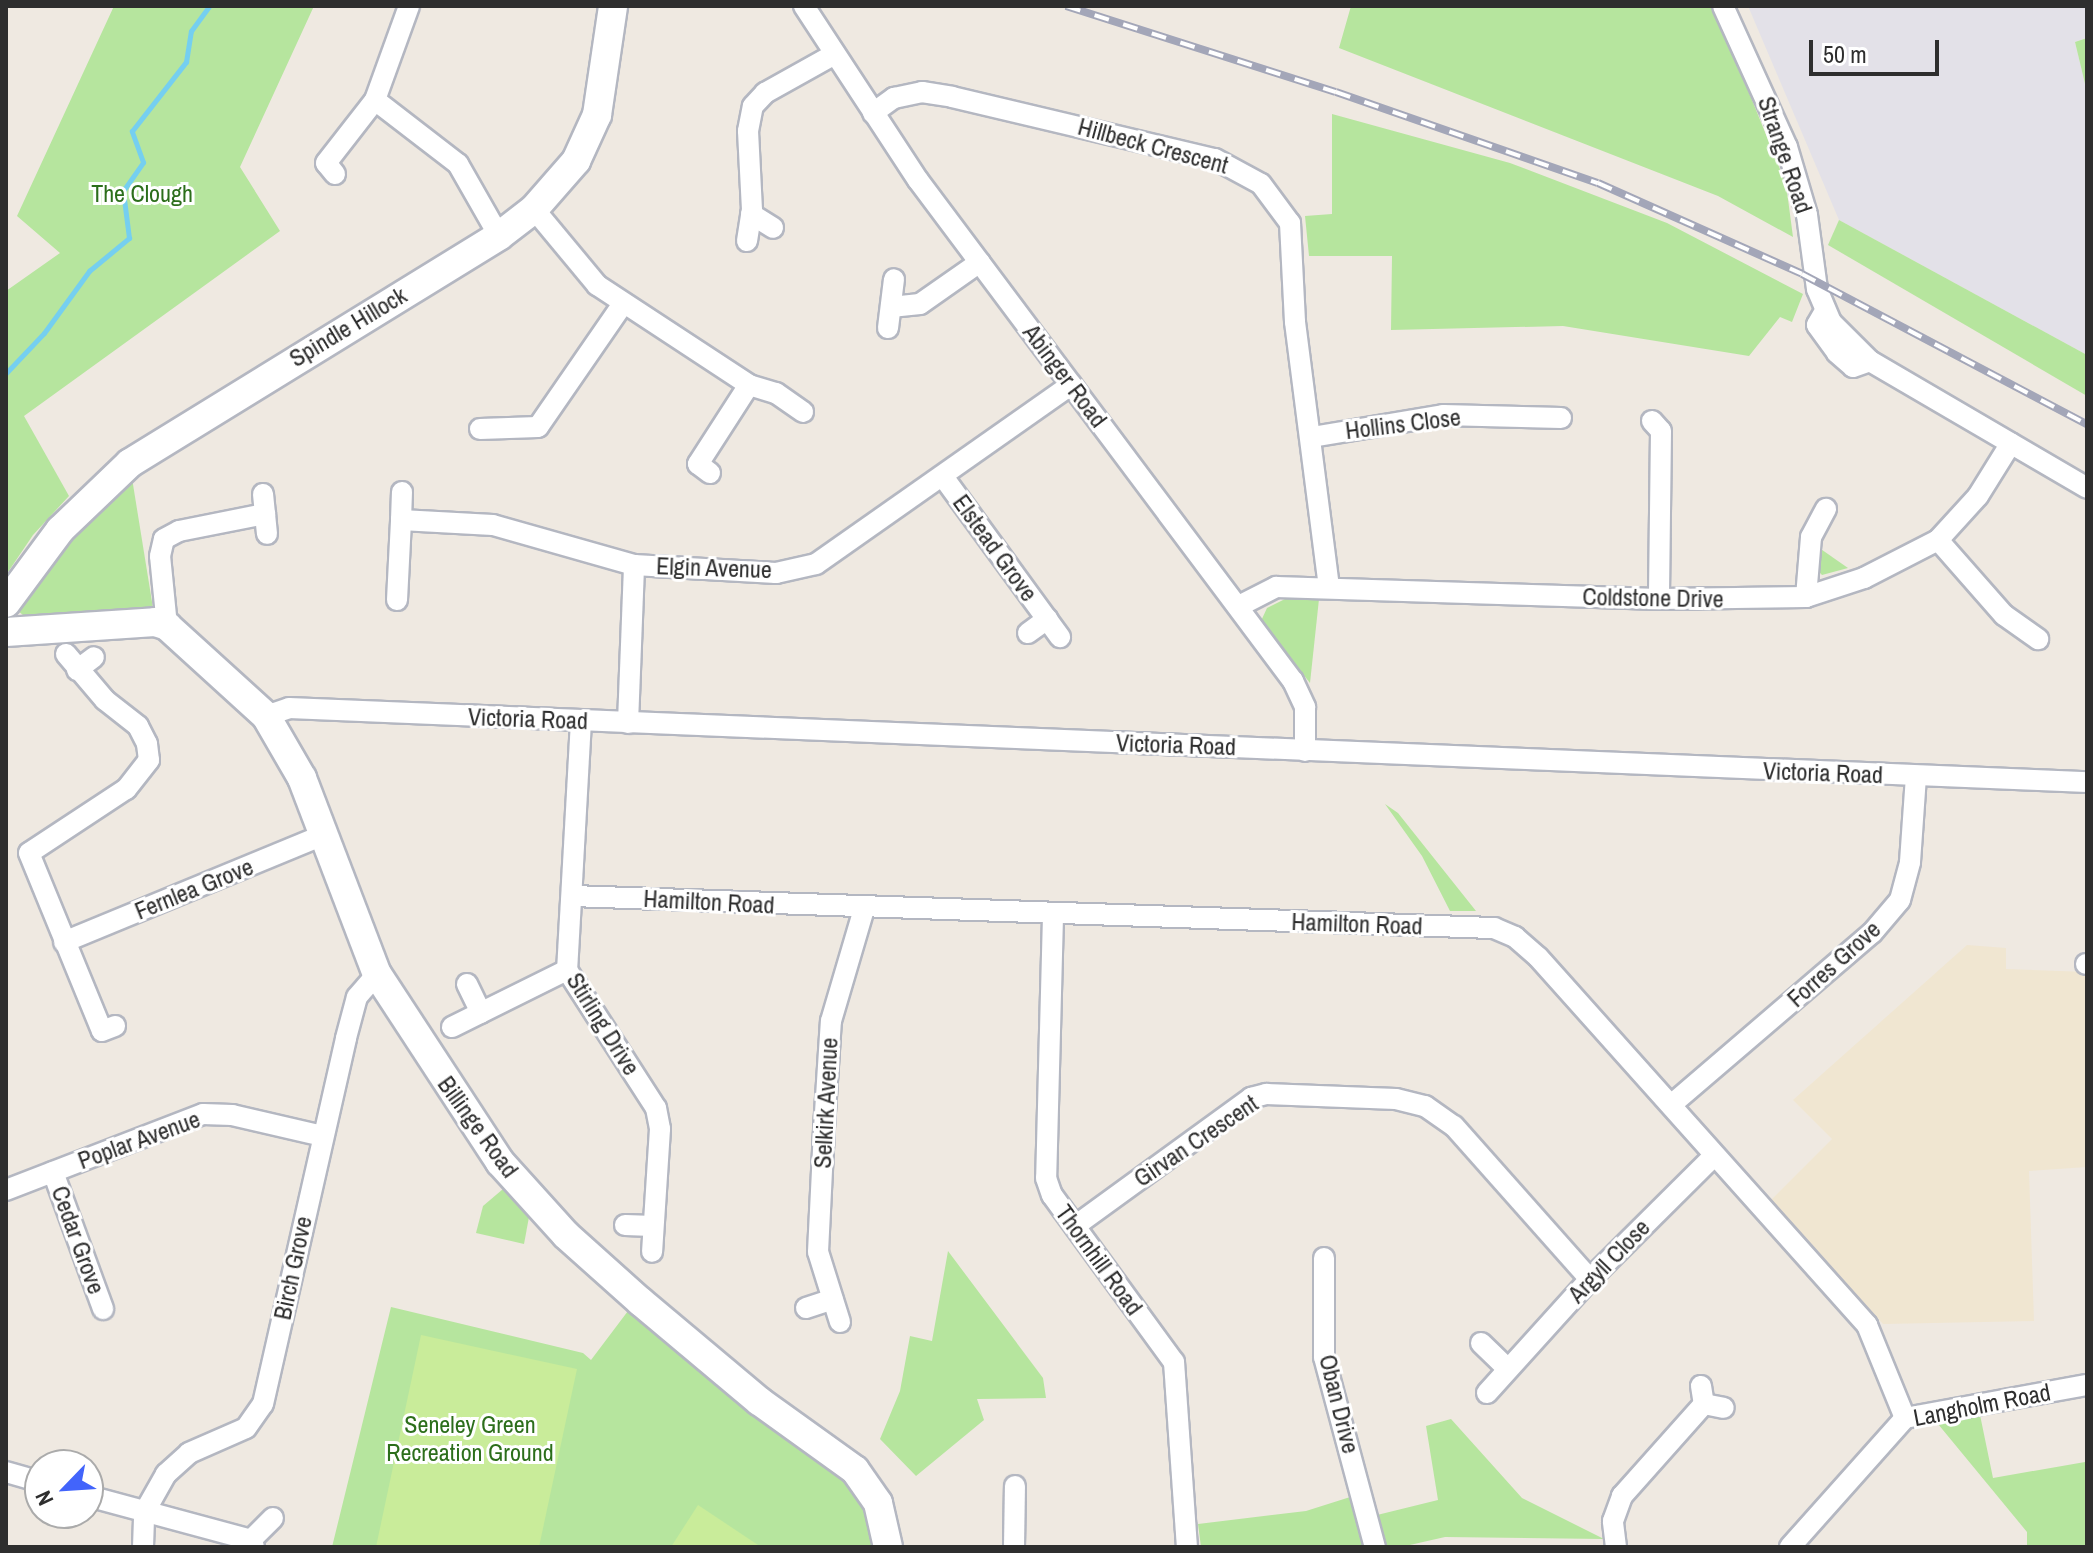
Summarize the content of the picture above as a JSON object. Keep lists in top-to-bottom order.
{
  "streets": {
    "main road": ["Spindle Hillock", "Billinge Road"],
    "street": [
      "Hillbeck Crescent",
      "Strange Road",
      "Abinger Road",
      "Hollins Close",
      "Elstead Grove",
      "Elgin Avenue",
      "Coldstone Drive",
      "Victoria Road",
      "Fernlea Grove",
      "Hamilton Road",
      "Forres Grove",
      "Stirling Drive",
      "Selkirk Avenue",
      "Poplar Avenue",
      "Girvan Crescent",
      "Cedar Grove",
      "Thornhill Road",
      "Argyll Close",
      "Birch Grove",
      "Oban Drive",
      "Langholm Road"
    ]
  },
  "crossings": [
    ["Hillbeck Crescent", "Abinger Road"],
    ["Hillbeck Crescent", "Hollins Close"],
    ["Hillbeck Crescent", "Coldstone Drive"],
    ["Strange Road", "Coldstone Drive"],
    ["Abinger Road", "Elgin Avenue"],
    ["Abinger Road", "Coldstone Drive"],
    ["Abinger Road", "Victoria Road"],
    ["Elstead Grove", "Elgin Avenue"],
    ["Victoria Road", "Forres Grove"],
    ["Victoria Road", "Stirling Drive"],
    ["Victoria Road", "Billinge Road"],
    ["Fernlea Grove", "Billinge Road"],
    ["Hamilton Road", "Forres Grove"],
    ["Hamilton Road", "Stirling Drive"],
    ["Hamilton Road", "Selkirk Avenue"],
    ["Hamilton Road", "Thornhill Road"],
    ["Hamilton Road", "Argyll Close"],
    ["Hamilton Road", "Langholm Road"],
    ["Billinge Road", "Birch Grove"],
    ["Poplar Avenue", "Cedar Grove"],
    ["Poplar Avenue", "Birch Grove"],
    ["Girvan Crescent", "Thornhill Road"],
    ["Girvan Crescent", "Argyll Close"]
  ],
  "parks": ["The Clough", "Seneley Green Recreation Ground"],
  "scale_bar": "50 m",
  "north": "bottom left"
}
